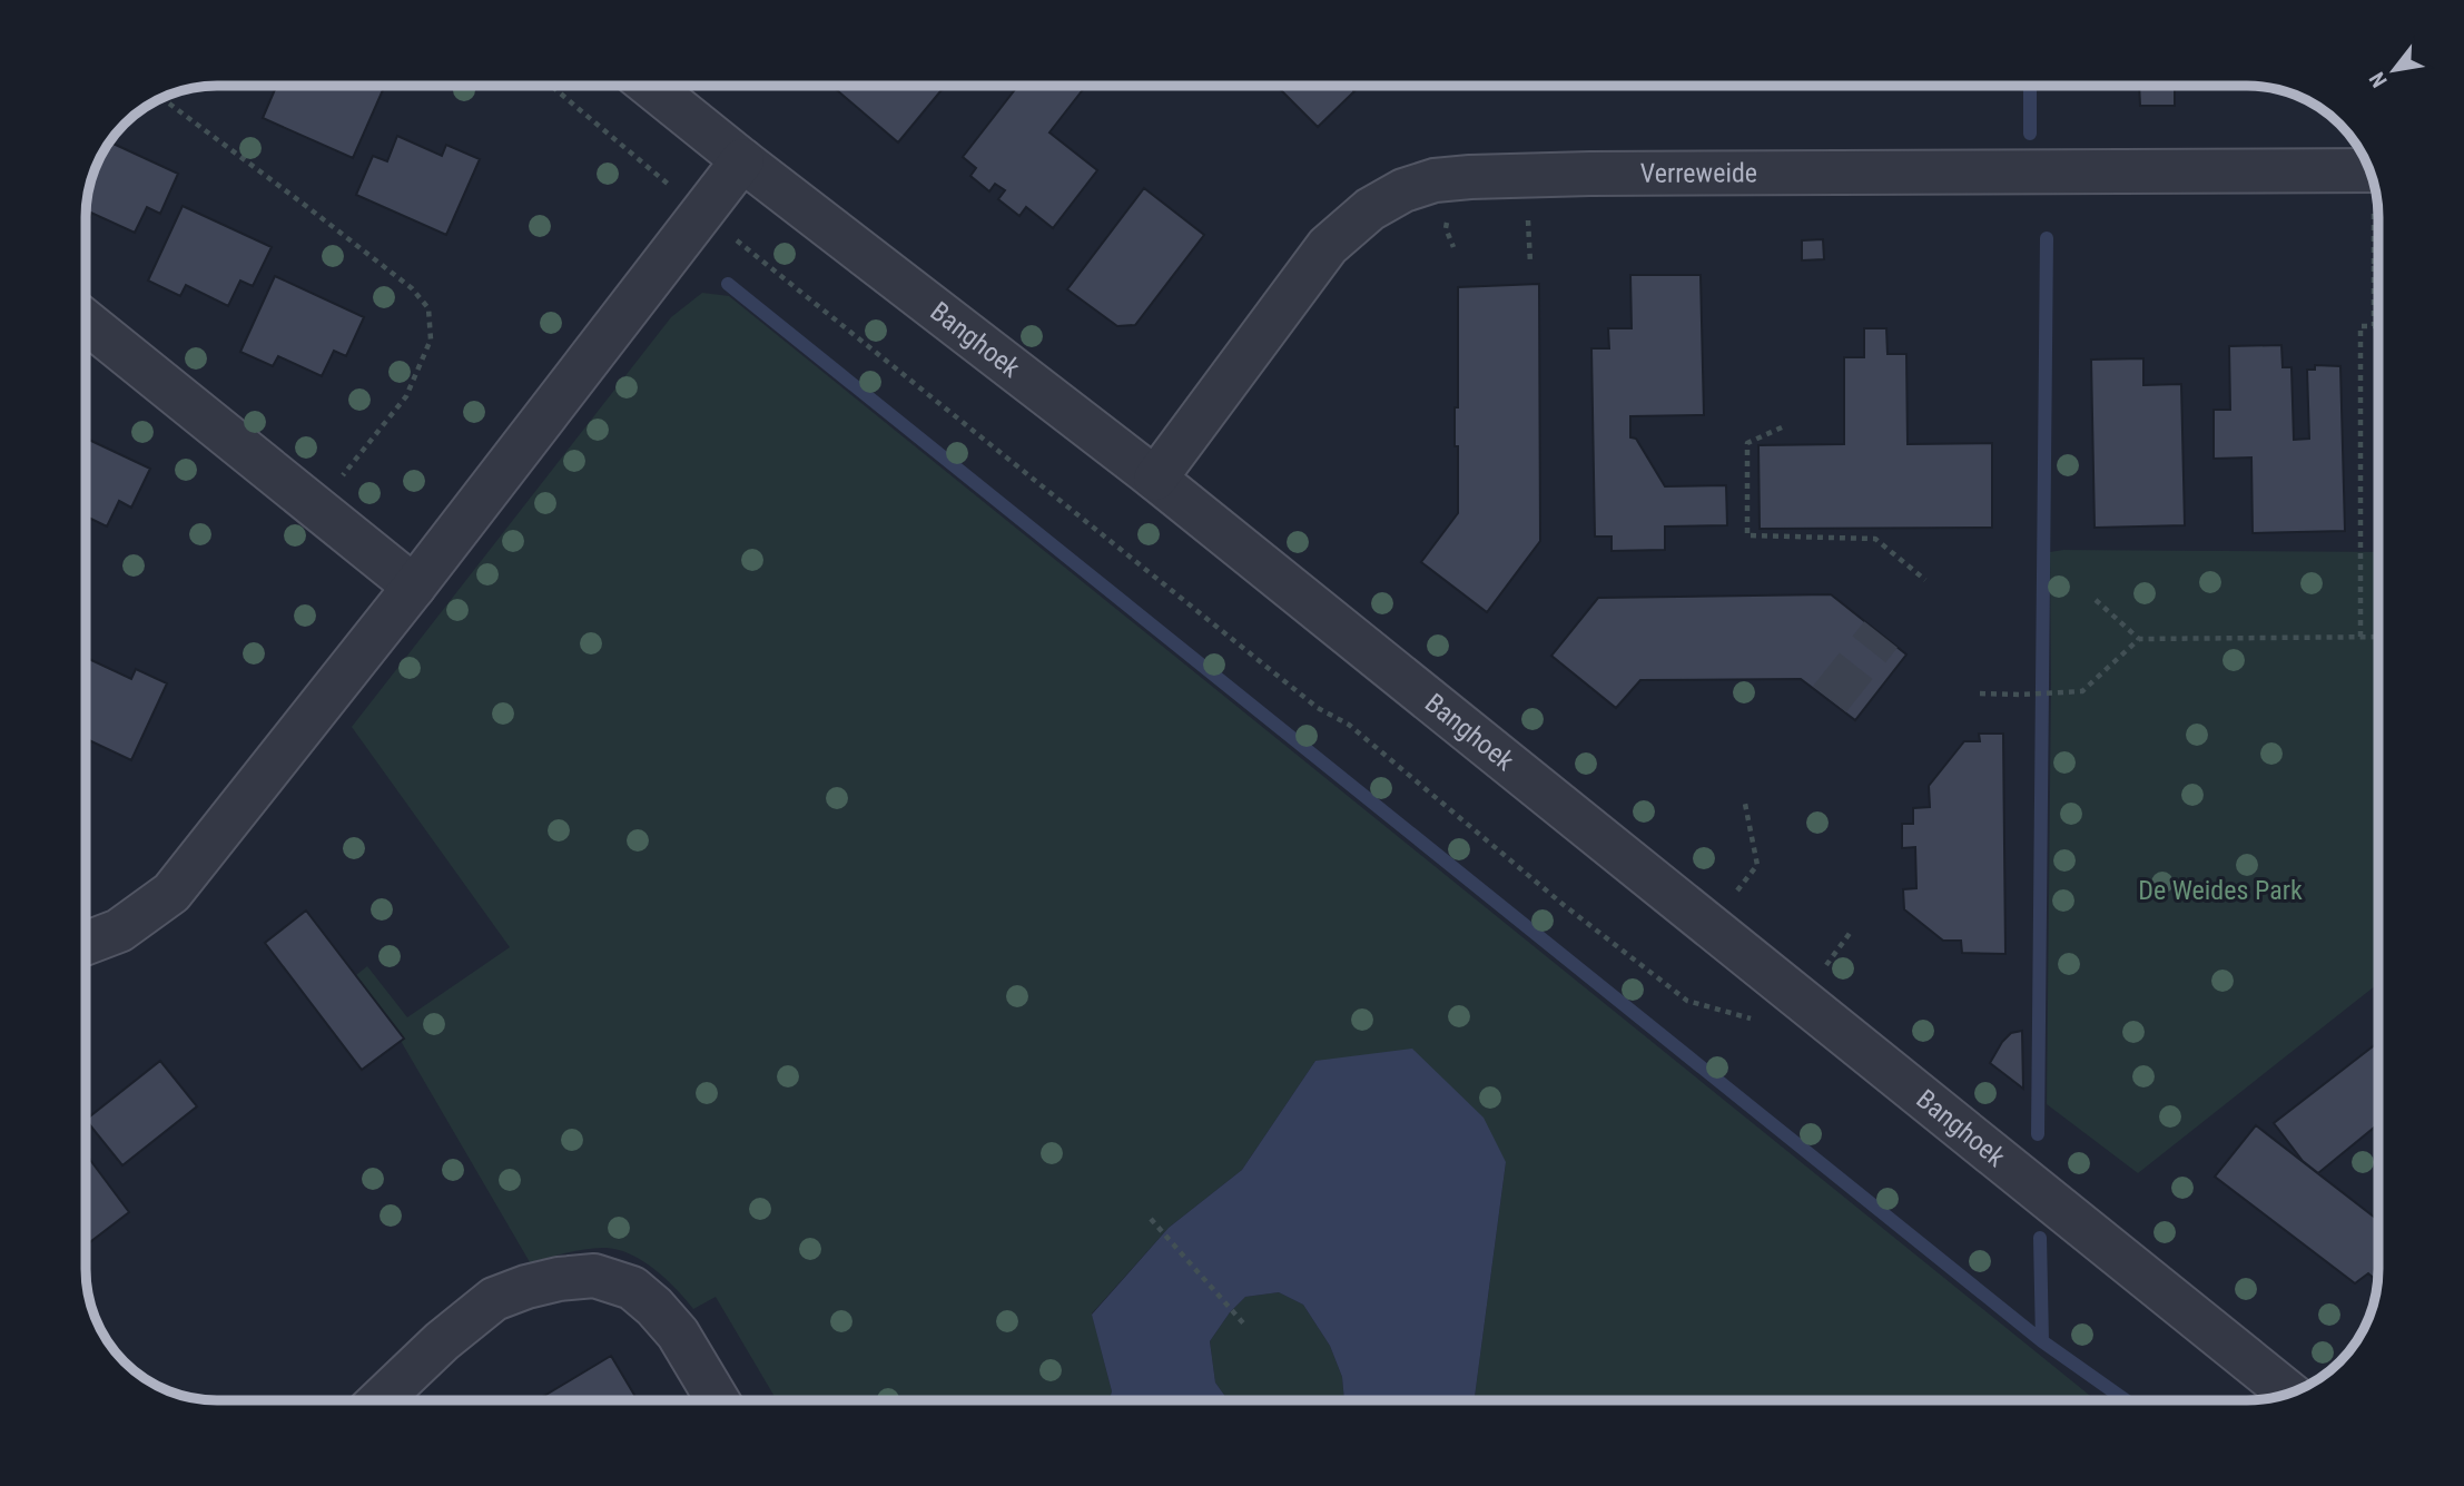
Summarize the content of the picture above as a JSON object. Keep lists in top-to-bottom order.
{
  "streets": {
    "street": ["Verreweide", "Banghoek"]
  },
  "crossings": [
    ["Verreweide", "Banghoek"]
  ],
  "parks": ["De Weides Park"],
  "north": "bottom left"
}
